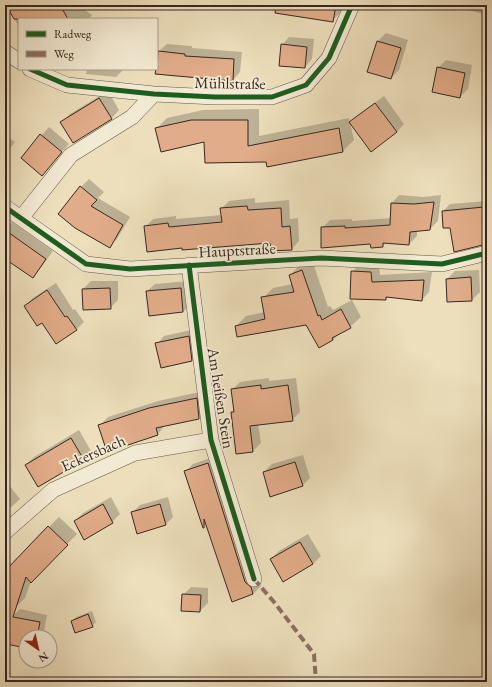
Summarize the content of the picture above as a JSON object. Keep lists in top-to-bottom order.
{
  "streets": {
    "street": [
      "Mühlstraße",
      "Hauptstraße",
      "Am heißen Stein",
      "Eckersbach"
    ]
  },
  "crossings": [
    ["Hauptstraße", "Am heißen Stein"],
    ["Am heißen Stein", "Eckersbach"]
  ],
  "legend": ["Radweg", "Weg"],
  "north": "bottom right"
}
